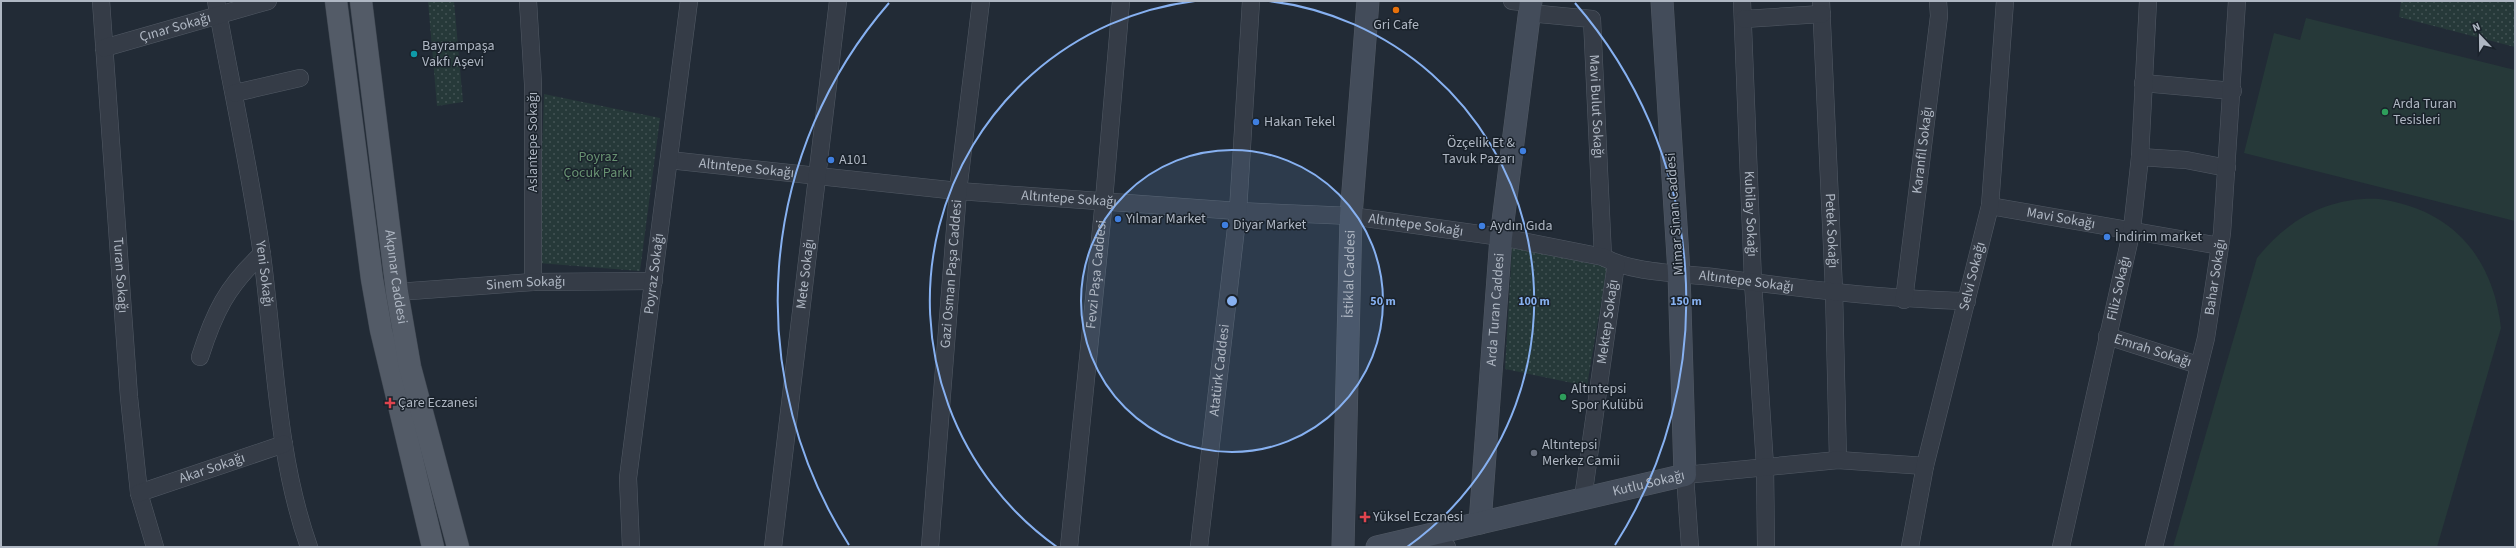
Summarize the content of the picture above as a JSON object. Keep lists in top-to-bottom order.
{
  "streets": {
    "main road": ["Akpınar Caddesi"],
    "street": [
      "Çınar Sokağı",
      "Mavi Bulut Sokağı",
      "Aslantepe Sokağı",
      "Karanfil Sokağı",
      "Altıntepe Sokağı",
      "Mimar Sinan Caddesi",
      "Kubilay Sokağı",
      "Mavi Sokağı",
      "Petek Sokağı",
      "Yeni Sokağı",
      "Poyraz Sokağı",
      "Mete Sokağı",
      "Gazi Osman Paşa Caddesi",
      "Fevzi Paşa Caddesi",
      "İstiklal Caddesi",
      "Turan Sokağı",
      "Selvi Sokağı",
      "Bahar Sokağı",
      "Sinem Sokağı",
      "Filiz Sokağı",
      "Arda Turan Caddesi",
      "Mektep Sokağı",
      "Emrah Sokağı",
      "Atatürk Caddesi",
      "Akar Sokağı",
      "Kutlu Sokağı"
    ]
  },
  "crossings": [
    ["Çınar Sokağı", "Yeni Sokağı"],
    ["Çınar Sokağı", "Turan Sokağı"],
    ["Mavi Bulut Sokağı", "Altıntepe Sokağı"],
    ["Mavi Bulut Sokağı", "Arda Turan Caddesi"],
    ["Mavi Bulut Sokağı", "Mektep Sokağı"],
    ["Aslantepe Sokağı", "Sinem Sokağı"],
    ["Karanfil Sokağı", "Altıntepe Sokağı"],
    ["Altıntepe Sokağı", "Mimar Sinan Caddesi"],
    ["Altıntepe Sokağı", "Kubilay Sokağı"],
    ["Altıntepe Sokağı", "Petek Sokağı"],
    ["Altıntepe Sokağı", "Poyraz Sokağı"],
    ["Altıntepe Sokağı", "Mete Sokağı"],
    ["Altıntepe Sokağı", "Gazi Osman Paşa Caddesi"],
    ["Altıntepe Sokağı", "Fevzi Paşa Caddesi"],
    ["Altıntepe Sokağı", "İstiklal Caddesi"],
    ["Altıntepe Sokağı", "Selvi Sokağı"],
    ["Altıntepe Sokağı", "Arda Turan Caddesi"],
    ["Altıntepe Sokağı", "Mektep Sokağı"],
    ["Altıntepe Sokağı", "Atatürk Caddesi"],
    ["Mimar Sinan Caddesi", "Kutlu Sokağı"],
    ["Kubilay Sokağı", "Kutlu Sokağı"],
    ["Mavi Sokağı", "Selvi Sokağı"],
    ["Mavi Sokağı", "Bahar Sokağı"],
    ["Mavi Sokağı", "Filiz Sokağı"],
    ["Petek Sokağı", "Kutlu Sokağı"],
    ["Yeni Sokağı", "Akar Sokağı"],
    ["Poyraz Sokağı", "Sinem Sokağı"],
    ["Turan Sokağı", "Akar Sokağı"],
    ["Selvi Sokağı", "Kutlu Sokağı"],
    ["Akpınar Caddesi", "Sinem Sokağı"],
    ["Bahar Sokağı", "Emrah Sokağı"],
    ["Filiz Sokağı", "Emrah Sokağı"],
    ["Arda Turan Caddesi", "Kutlu Sokağı"],
    ["Mektep Sokağı", "Kutlu Sokağı"]
  ],
  "parks": ["Poyraz Çocuk Parkı"],
  "places": {
    "other": [
      "Gri Cafe",
      "Bayrampaşa Vakfı Aşevi",
      "Arda Turan Tesisleri",
      "Hakan Tekel",
      "Özçelik Et & Tavuk Pazarı",
      "A101",
      "Yılmar Market",
      "Diyar Market",
      "Aydın Gıda",
      "İndirim market",
      "Altıntepsi Spor Kulübü",
      "Altıntepsi Merkez Camii"
    ],
    "health": ["Çare Eczanesi", "Yüksel Eczanesi"]
  },
  "north": "top",
  "rings": ["50 m", "100 m", "150 m"]
}
